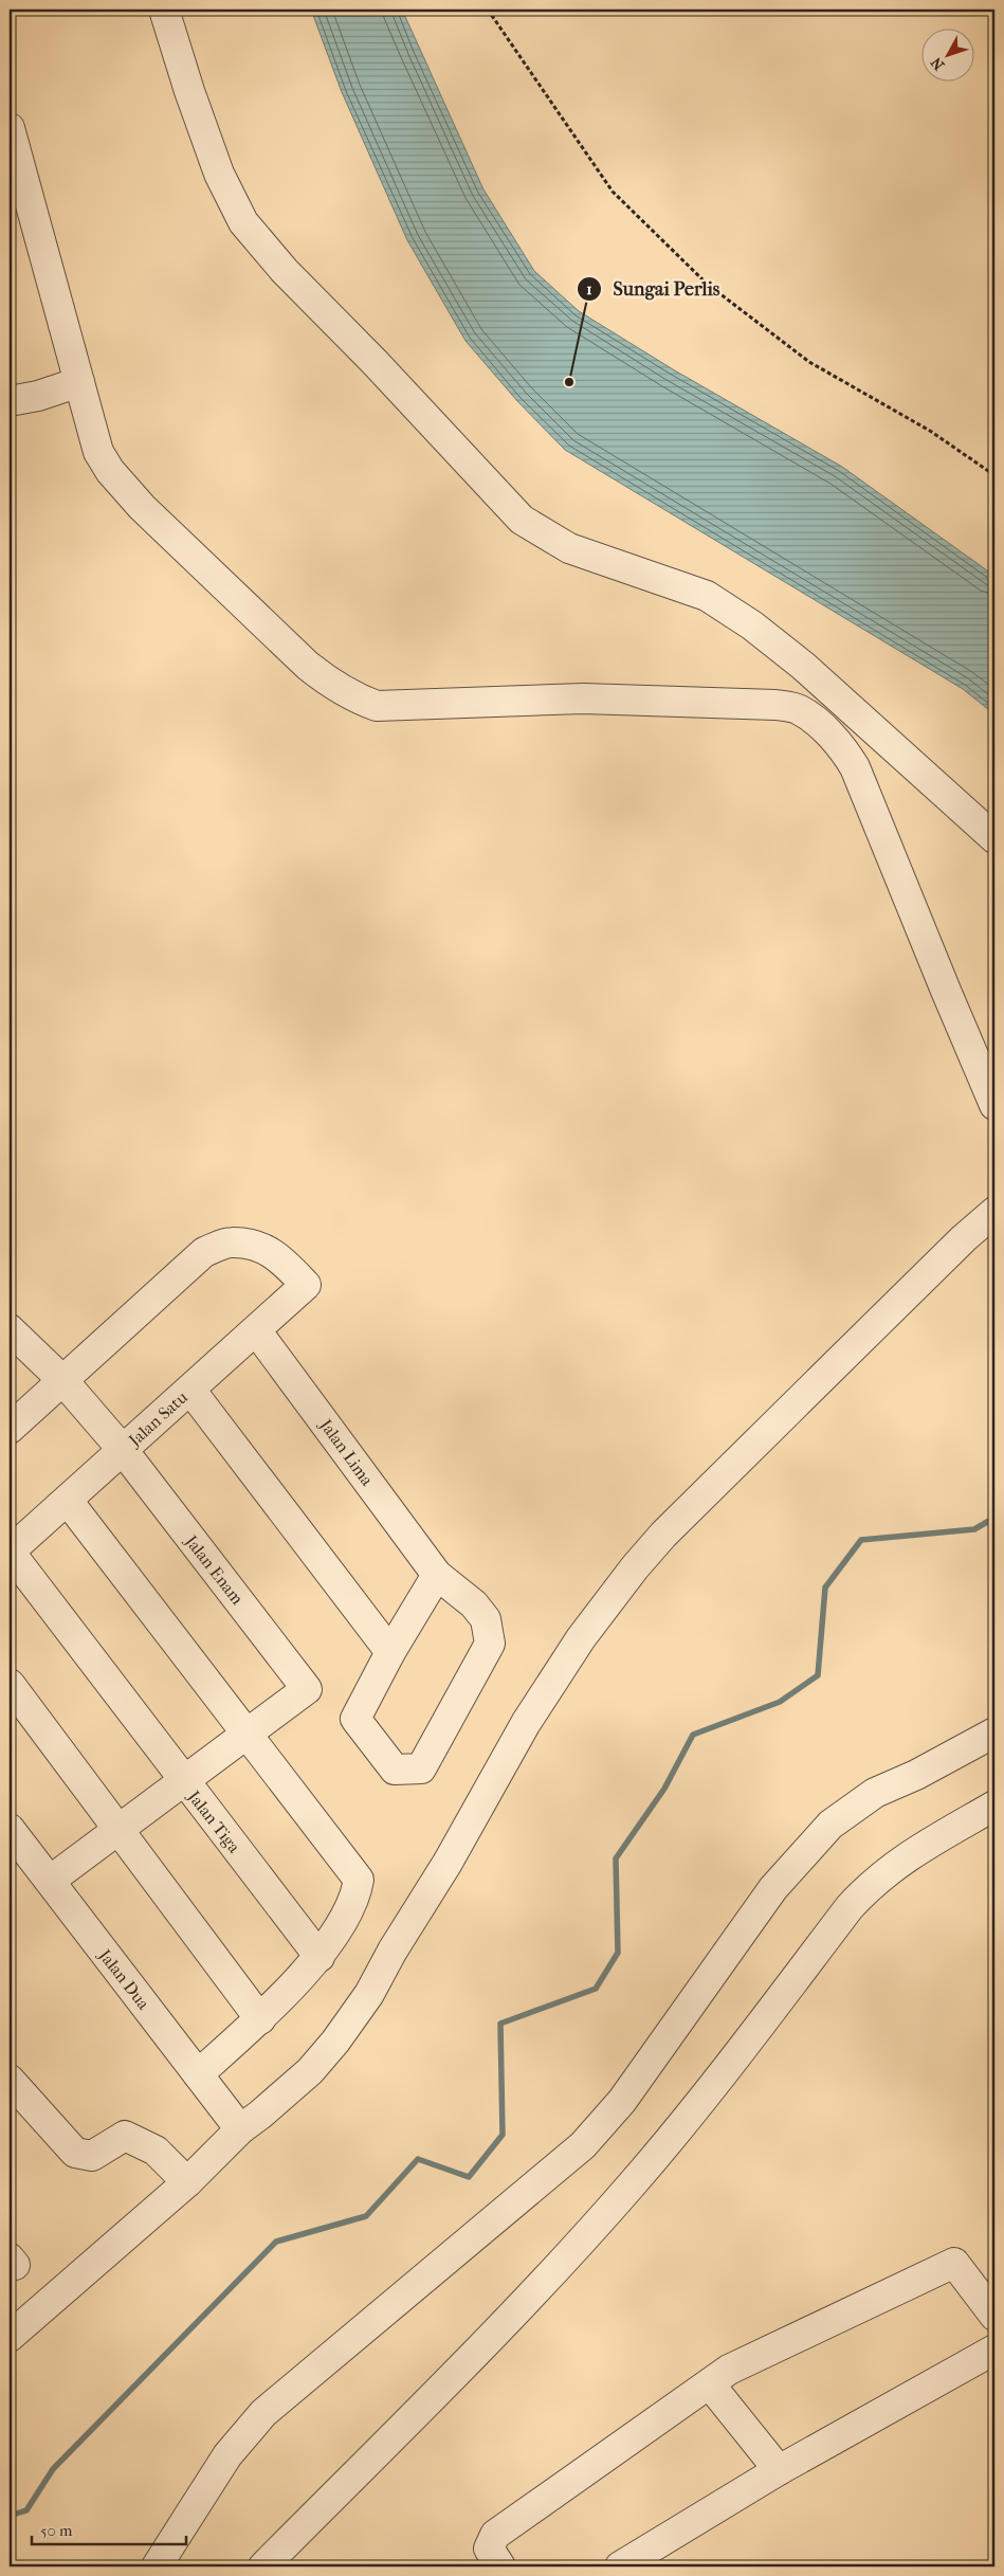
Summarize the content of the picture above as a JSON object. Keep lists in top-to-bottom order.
{
  "streets": {
    "street": [
      "Jalan Satu",
      "Jalan Lima",
      "Jalan Enam",
      "Jalan Tiga",
      "Jalan Dua"
    ]
  },
  "crossings": [
    ["Jalan Satu", "Jalan Lima"],
    ["Jalan Satu", "Jalan Enam"],
    ["Jalan Satu", "Jalan Tiga"]
  ],
  "places": ["Sungai Perlis"],
  "scale_bar": "50 m",
  "north": "bottom left"
}
